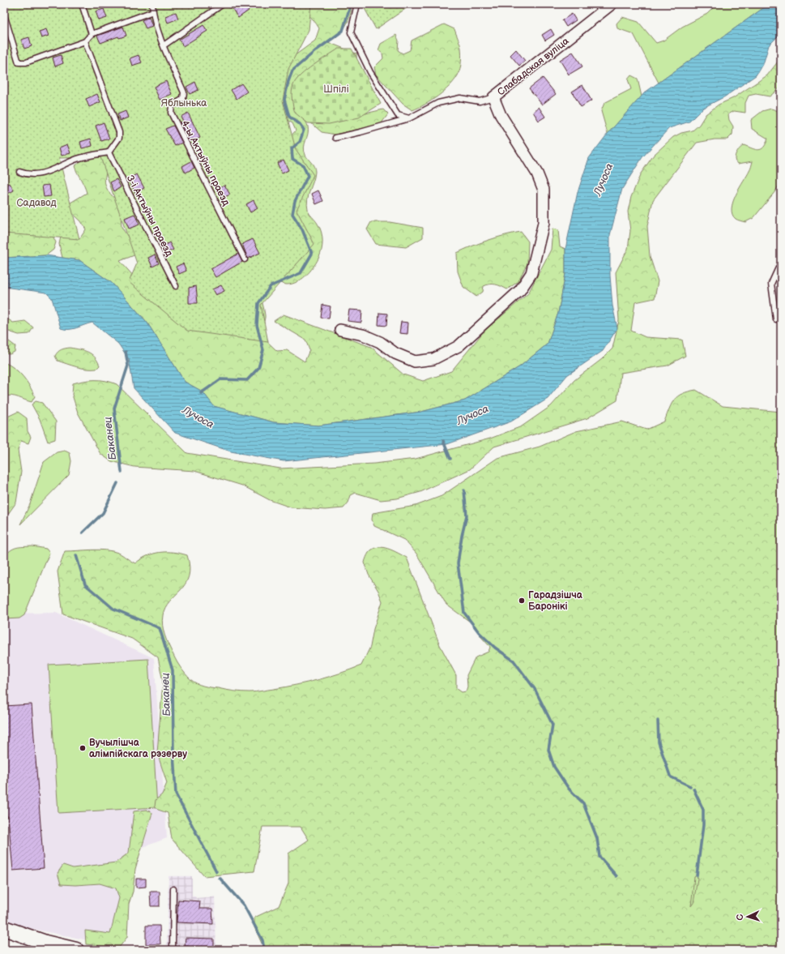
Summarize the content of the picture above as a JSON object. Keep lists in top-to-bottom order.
{
  "streets": {
    "street": ["Слабадская вуліца"],
    "lane": ["4-ы Актыўны праезд", "3-і Актыўны праезд"]
  },
  "water": ["Лучоса", "Баканец"],
  "parks": ["Шпілі", "Яблынька", "Садавод"],
  "places": ["Гарадзішча Баронікі", "Вучылішча алімпійскага рэзерву"],
  "north": "left"
}
